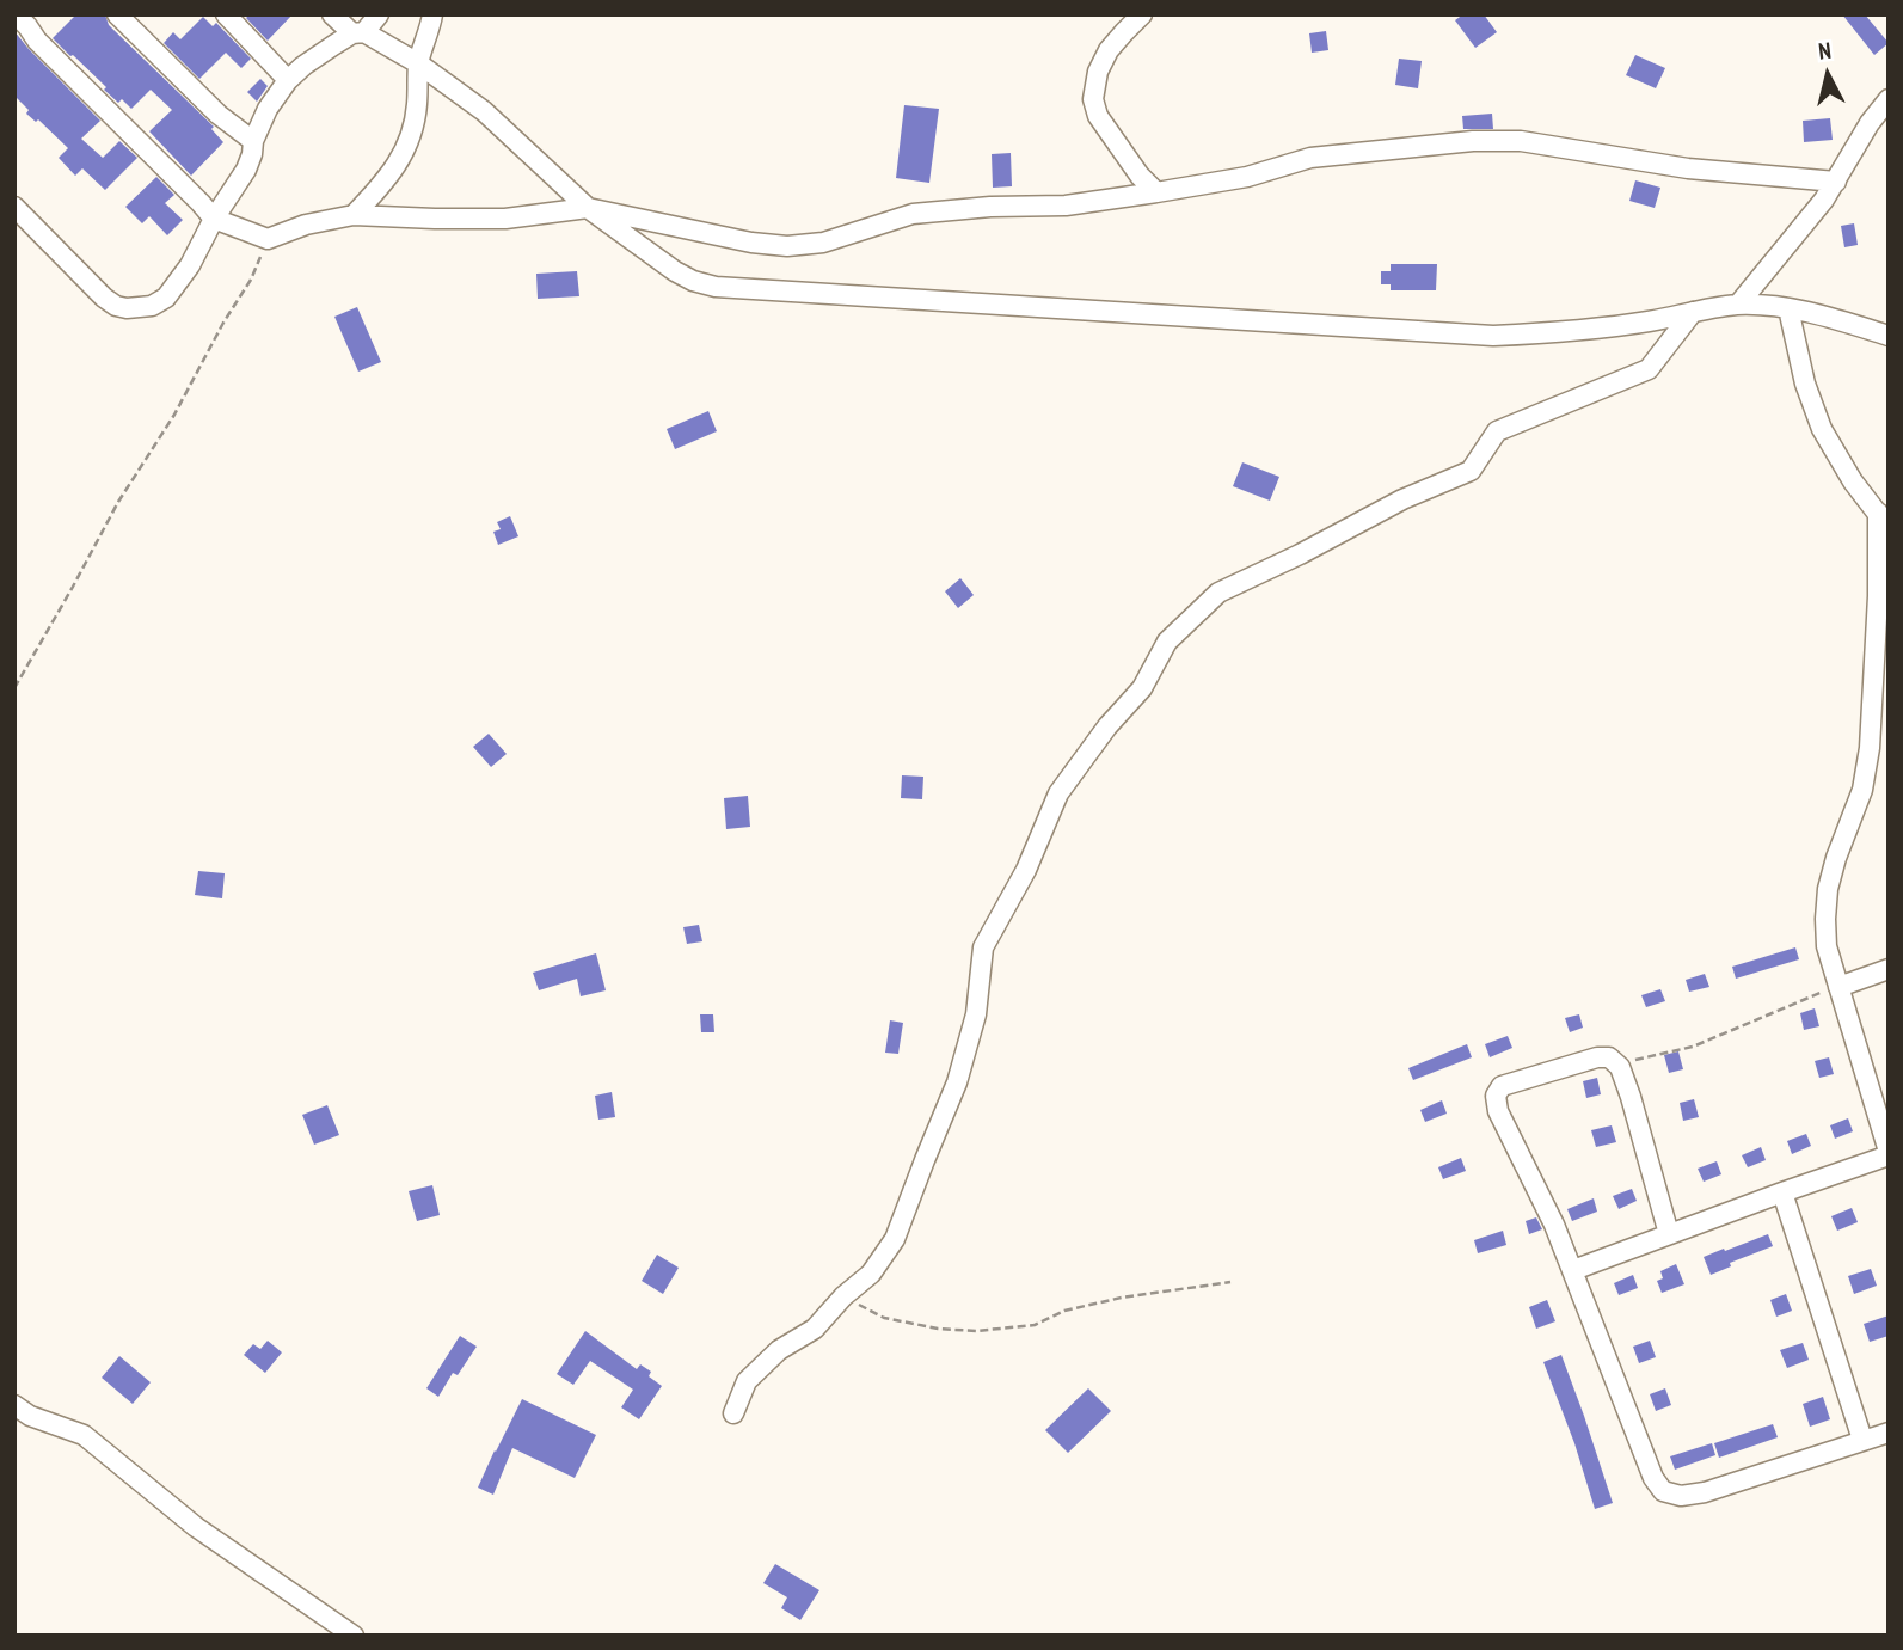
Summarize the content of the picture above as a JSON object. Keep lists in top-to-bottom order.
{
  "north": "top"
}
